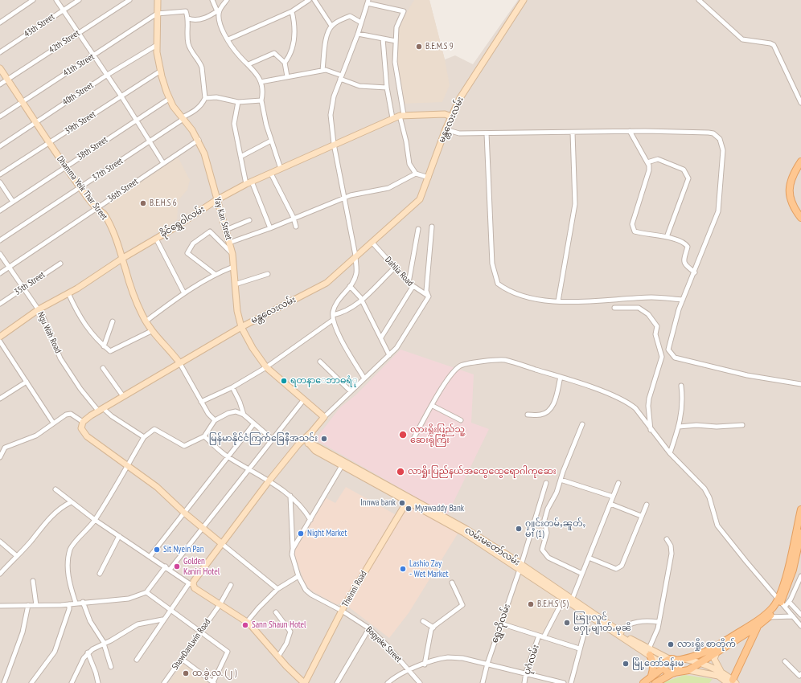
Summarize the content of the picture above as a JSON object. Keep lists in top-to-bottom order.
{
  "streets": {
    "main road": [
      "မန္တလေးလမ်း",
      "Dhamma Yeik Thar Street",
      "Yay Kan Street",
      "ခိုင်ရွှေဝါလမ်း",
      "လမ်းမတော်လမ်း",
      "Theinni Road"
    ],
    "street": [
      "43th Street",
      "42th Street",
      "41th Street",
      "40th Street",
      "39th Street",
      "38th Street",
      "37th Street",
      "36th Street",
      "Dahlia Road",
      "35th Street",
      "Ngu Wah Road",
      "ရွှေဘိုလမ်း",
      "ShawDanLwin Road",
      "Bogyoke Street",
      "ပုဂံလမ်း"
    ]
  },
  "crossings": [
    ["42th Street", "Dhamma Yeik Thar Street"],
    ["41th Street", "Dhamma Yeik Thar Street"],
    ["41th Street", "Yay Kan Street"],
    ["40th Street", "Dhamma Yeik Thar Street"],
    ["40th Street", "Yay Kan Street"],
    ["မန္တလေးလမ်း", "Dhamma Yeik Thar Street"],
    ["မန္တလေးလမ်း", "Yay Kan Street"],
    ["မန္တလေးလမ်း", "ခိုင်ရွှေဝါလမ်း"],
    ["မန္တလေးလမ်း", "Dahlia Road"],
    ["မန္တလေးလမ်း", "Ngu Wah Road"],
    ["39th Street", "Dhamma Yeik Thar Street"],
    ["39th Street", "Yay Kan Street"],
    ["38th Street", "Dhamma Yeik Thar Street"],
    ["38th Street", "Yay Kan Street"],
    ["37th Street", "Dhamma Yeik Thar Street"],
    ["37th Street", "Yay Kan Street"],
    ["Dhamma Yeik Thar Street", "36th Street"],
    ["Dhamma Yeik Thar Street", "ခိုင်ရွှေဝါလမ်း"],
    ["36th Street", "Yay Kan Street"],
    ["36th Street", "Ngu Wah Road"],
    ["Yay Kan Street", "ခိုင်ရွှေဝါလမ်း"],
    ["ခိုင်ရွှေဝါလမ်း", "Ngu Wah Road"],
    ["35th Street", "Ngu Wah Road"],
    ["လမ်းမတော်လမ်း", "Theinni Road"],
    ["လမ်းမတော်လမ်း", "ရွှေဘိုလမ်း"],
    ["လမ်းမတော်လမ်း", "ပုဂံလမ်း"],
    ["Theinni Road", "Bogyoke Street"]
  ],
  "places": [
    "B.E.M.S 9",
    "B.E.H.S 6",
    "ရတနာေဘာဓရံု",
    "လားရှိုးပြည်သူ့ ဆေးရုံကြီး",
    "မြန်မာနိုင်ငံကြက်ခြေနီအသင်း",
    "လာရှိုးပြည်နယ်အထွေထွေရောဂါကုဆေး",
    "Innwa bank",
    "Myawaddy Bank",
    "ႁူင်းတမ်ႇၼူတ်ႇ မၢႆ (1)",
    "Night Market",
    "Sit Nyein Pan",
    "Golden Kaniri Hotel",
    "Lashio Zay - Wet Market",
    "B.E.H.S (5)",
    "ၽြႃးလူင် မႁႃႇမျၢတ်ႉမုၼိ",
    "Sann Shaun Hotel",
    "လားရှိုး စာတိုက်",
    "မြို့တော်ခန်းမ",
    "ထ.ခွဲ.လ. (၂ )"
  ]
}
